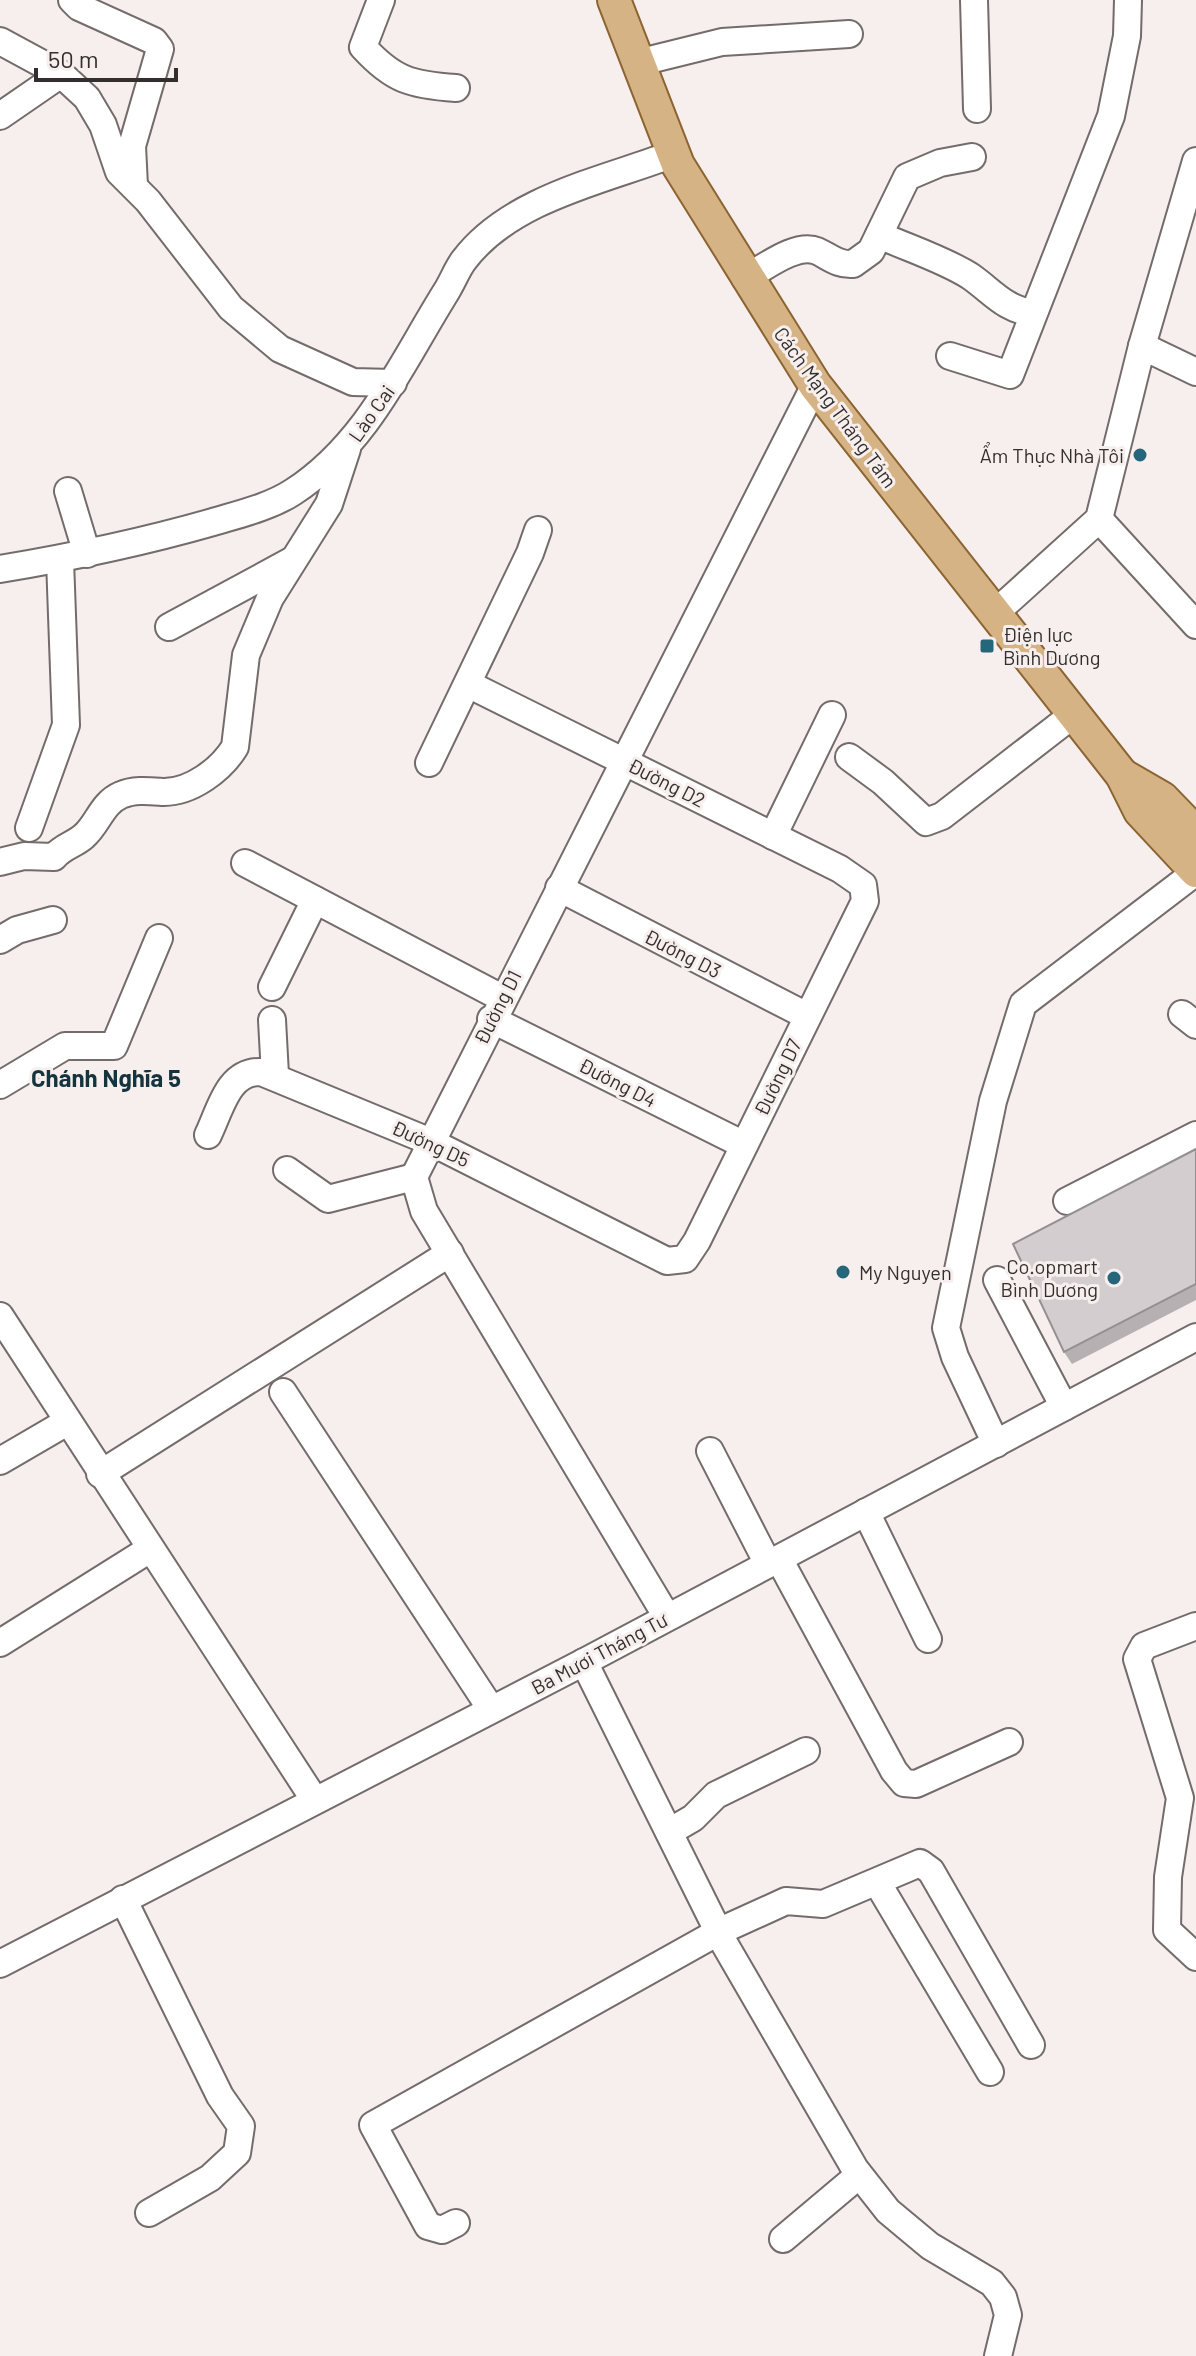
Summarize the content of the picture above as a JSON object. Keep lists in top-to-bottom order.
{
  "streets": {
    "main road": ["Cách Mạng Tháng Tám"],
    "street": [
      "Lào Cai",
      "Đường D2",
      "Đường D3",
      "Đường D1",
      "Đường D7",
      "Đường D4",
      "Đường D5",
      "Ba Mươi Tháng Tư"
    ]
  },
  "crossings": [
    ["Cách Mạng Tháng Tám", "Lào Cai"],
    ["Cách Mạng Tháng Tám", "Đường D1"],
    ["Đường D2", "Đường D1"],
    ["Đường D2", "Đường D7"],
    ["Đường D3", "Đường D1"],
    ["Đường D3", "Đường D7"],
    ["Đường D1", "Đường D4"],
    ["Đường D1", "Đường D5"],
    ["Đường D7", "Đường D4"],
    ["Đường D7", "Đường D5"]
  ],
  "districts": ["Chánh Nghĩa 5"],
  "places": {
    "other": ["Ẩm Thực Nhà Tôi", "My Nguyen", "Co.opmart Bình Dương"],
    "transit": ["Điện lực Bình Dương"]
  },
  "scale_bar": "50 m"
}
